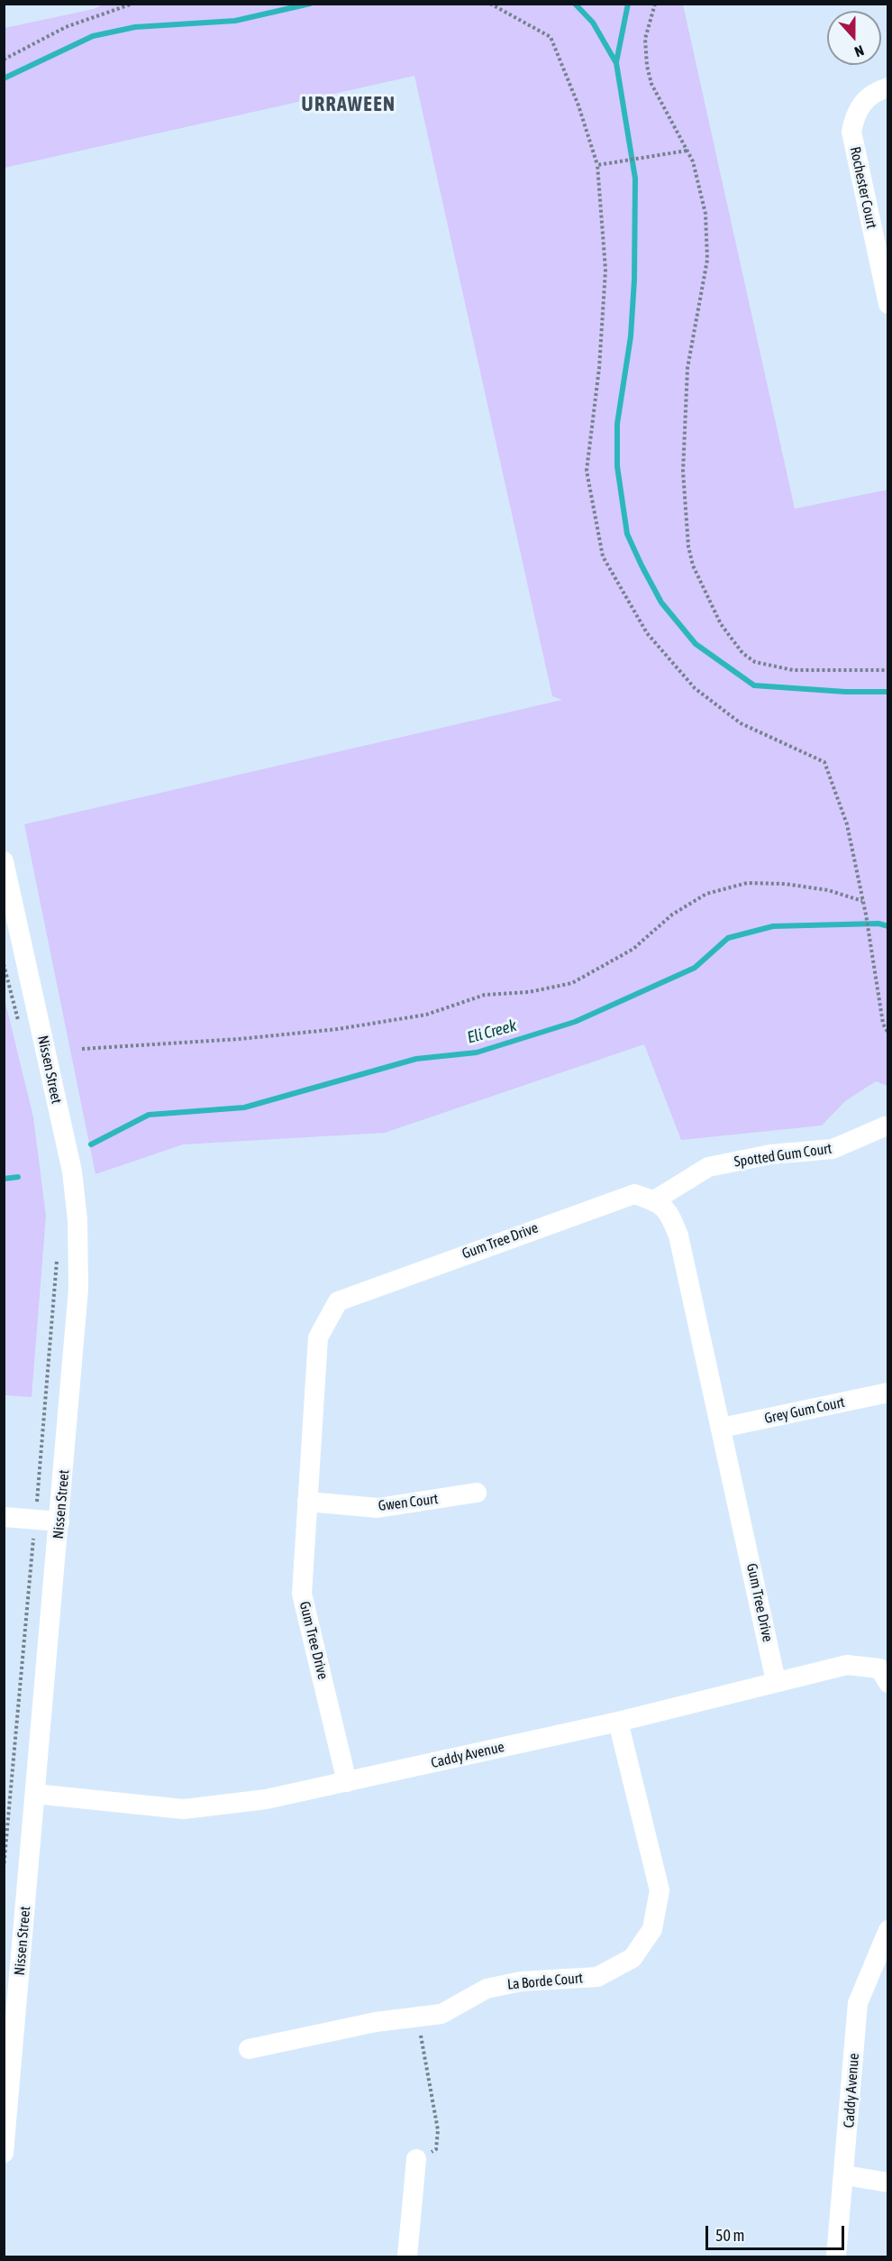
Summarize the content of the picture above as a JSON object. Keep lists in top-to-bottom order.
{
  "streets": {
    "street": [
      "Rochester Court",
      "Nissen Street",
      "Spotted Gum Court",
      "Gum Tree Drive",
      "Grey Gum Court",
      "Gwen Court",
      "Caddy Avenue",
      "La Borde Court"
    ]
  },
  "crossings": [
    ["Nissen Street", "Caddy Avenue"],
    ["Spotted Gum Court", "Gum Tree Drive"],
    ["Gum Tree Drive", "Grey Gum Court"],
    ["Gum Tree Drive", "Gwen Court"],
    ["Gum Tree Drive", "Caddy Avenue"],
    ["Caddy Avenue", "La Borde Court"]
  ],
  "districts": ["URRAWEEN"],
  "water": ["Eli Creek"],
  "scale_bar": "50 m",
  "north": "bottom"
}
